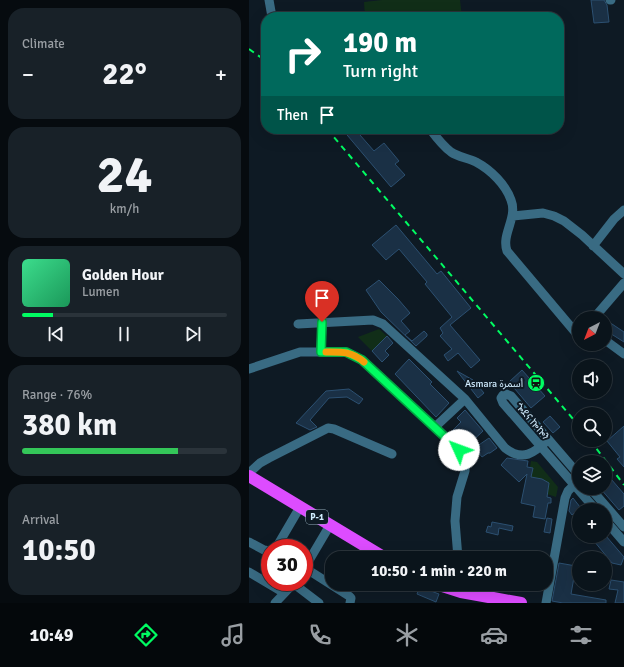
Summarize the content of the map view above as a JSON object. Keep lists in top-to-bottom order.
{
  "streets": {
    "highway": ["P-1"],
    "street": ["ጐደና ኰኰን"]
  },
  "places": {
    "station": ["Asmara أسمرة"]
  },
  "north": "bottom left",
  "page": {
    "tile": [
      "Climate",
      ["24", "km/h"],
      ["Range · 76%", "380 km"],
      ["Arrival", "10:50"]
    ],
    "turn": ["190 m", "Turn right"],
    "heat": ["−", "22°", "+"],
    "then": "Then",
    "song": ["Golden Hour", "Lumen"],
    "map_buttons": ["+", "−"],
    "limit": "30",
    "trip": "10:50 · 1 min · 220 m",
    "tabs": "10:49"
  }
}
